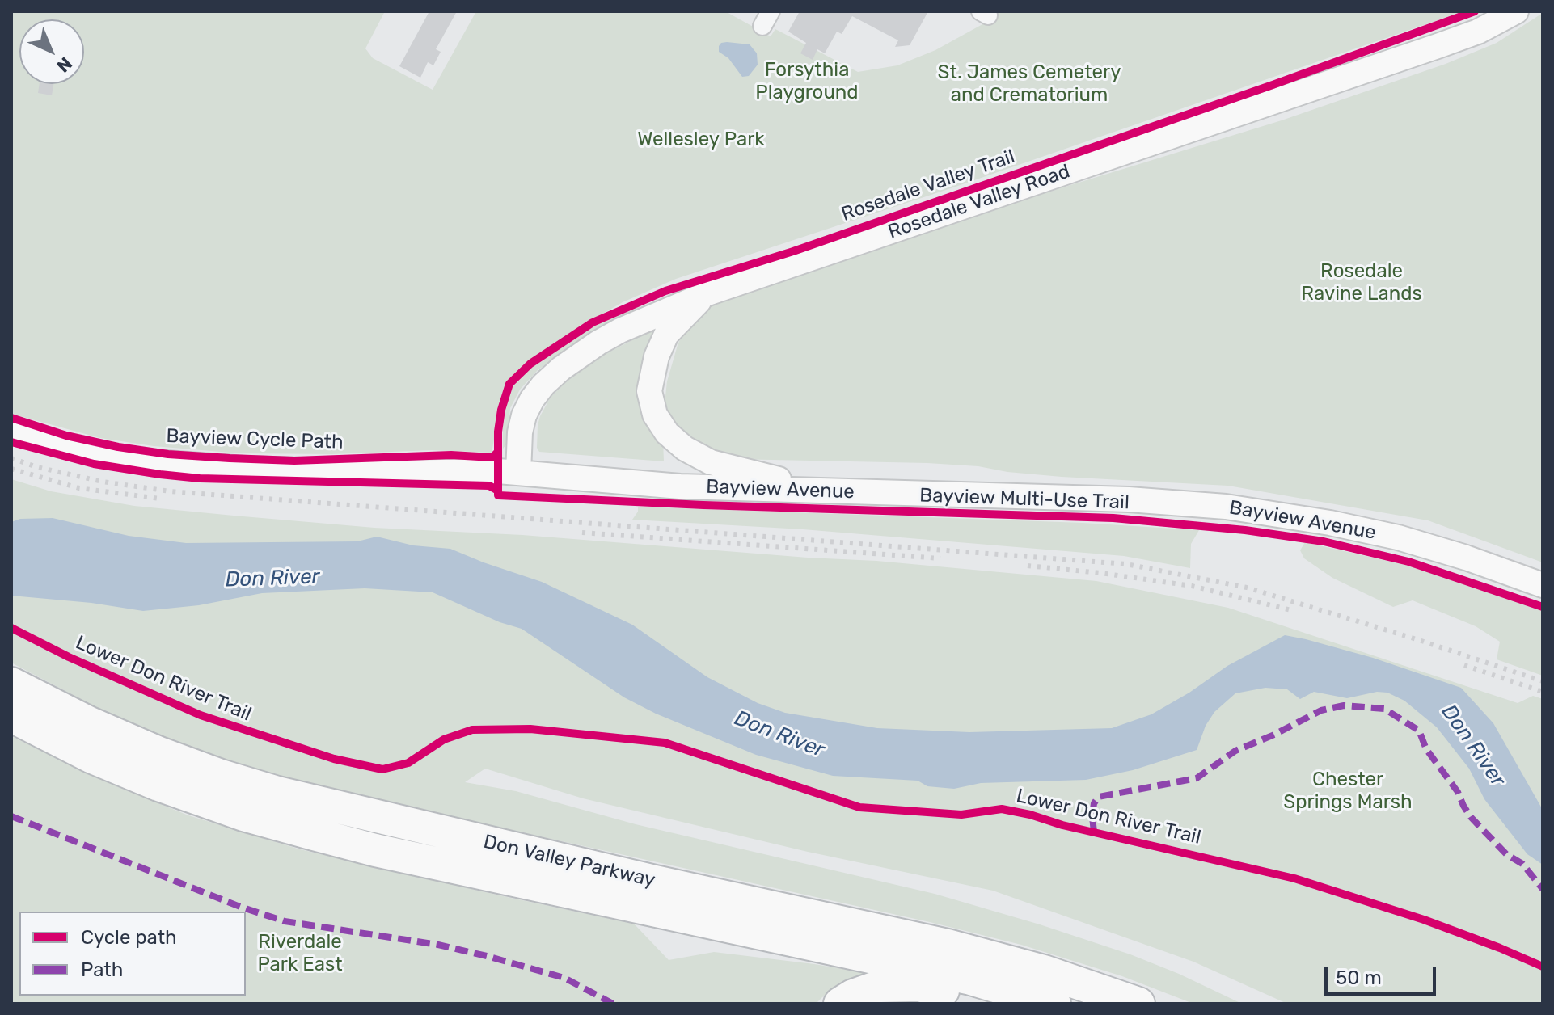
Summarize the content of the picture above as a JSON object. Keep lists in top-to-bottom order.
{
  "streets": {
    "highway": ["Don Valley Parkway"],
    "main road": ["Rosedale Valley Road", "Bayview Avenue"],
    "cycle path": [
      "Rosedale Valley Trail",
      "Bayview Cycle Path",
      "Bayview Multi-Use Trail",
      "Lower Don River Trail"
    ]
  },
  "crossings": [
    ["Rosedale Valley Road", "Bayview Avenue"]
  ],
  "water": ["Don River"],
  "parks": [
    "Forsythia Playground",
    "St. James Cemetery and Crematorium",
    "Wellesley Park",
    "Rosedale Ravine Lands",
    "Chester Springs Marsh",
    "Riverdale Park East"
  ],
  "legend": ["Cycle path", "Path"],
  "scale_bar": "50 m",
  "north": "bottom right"
}
